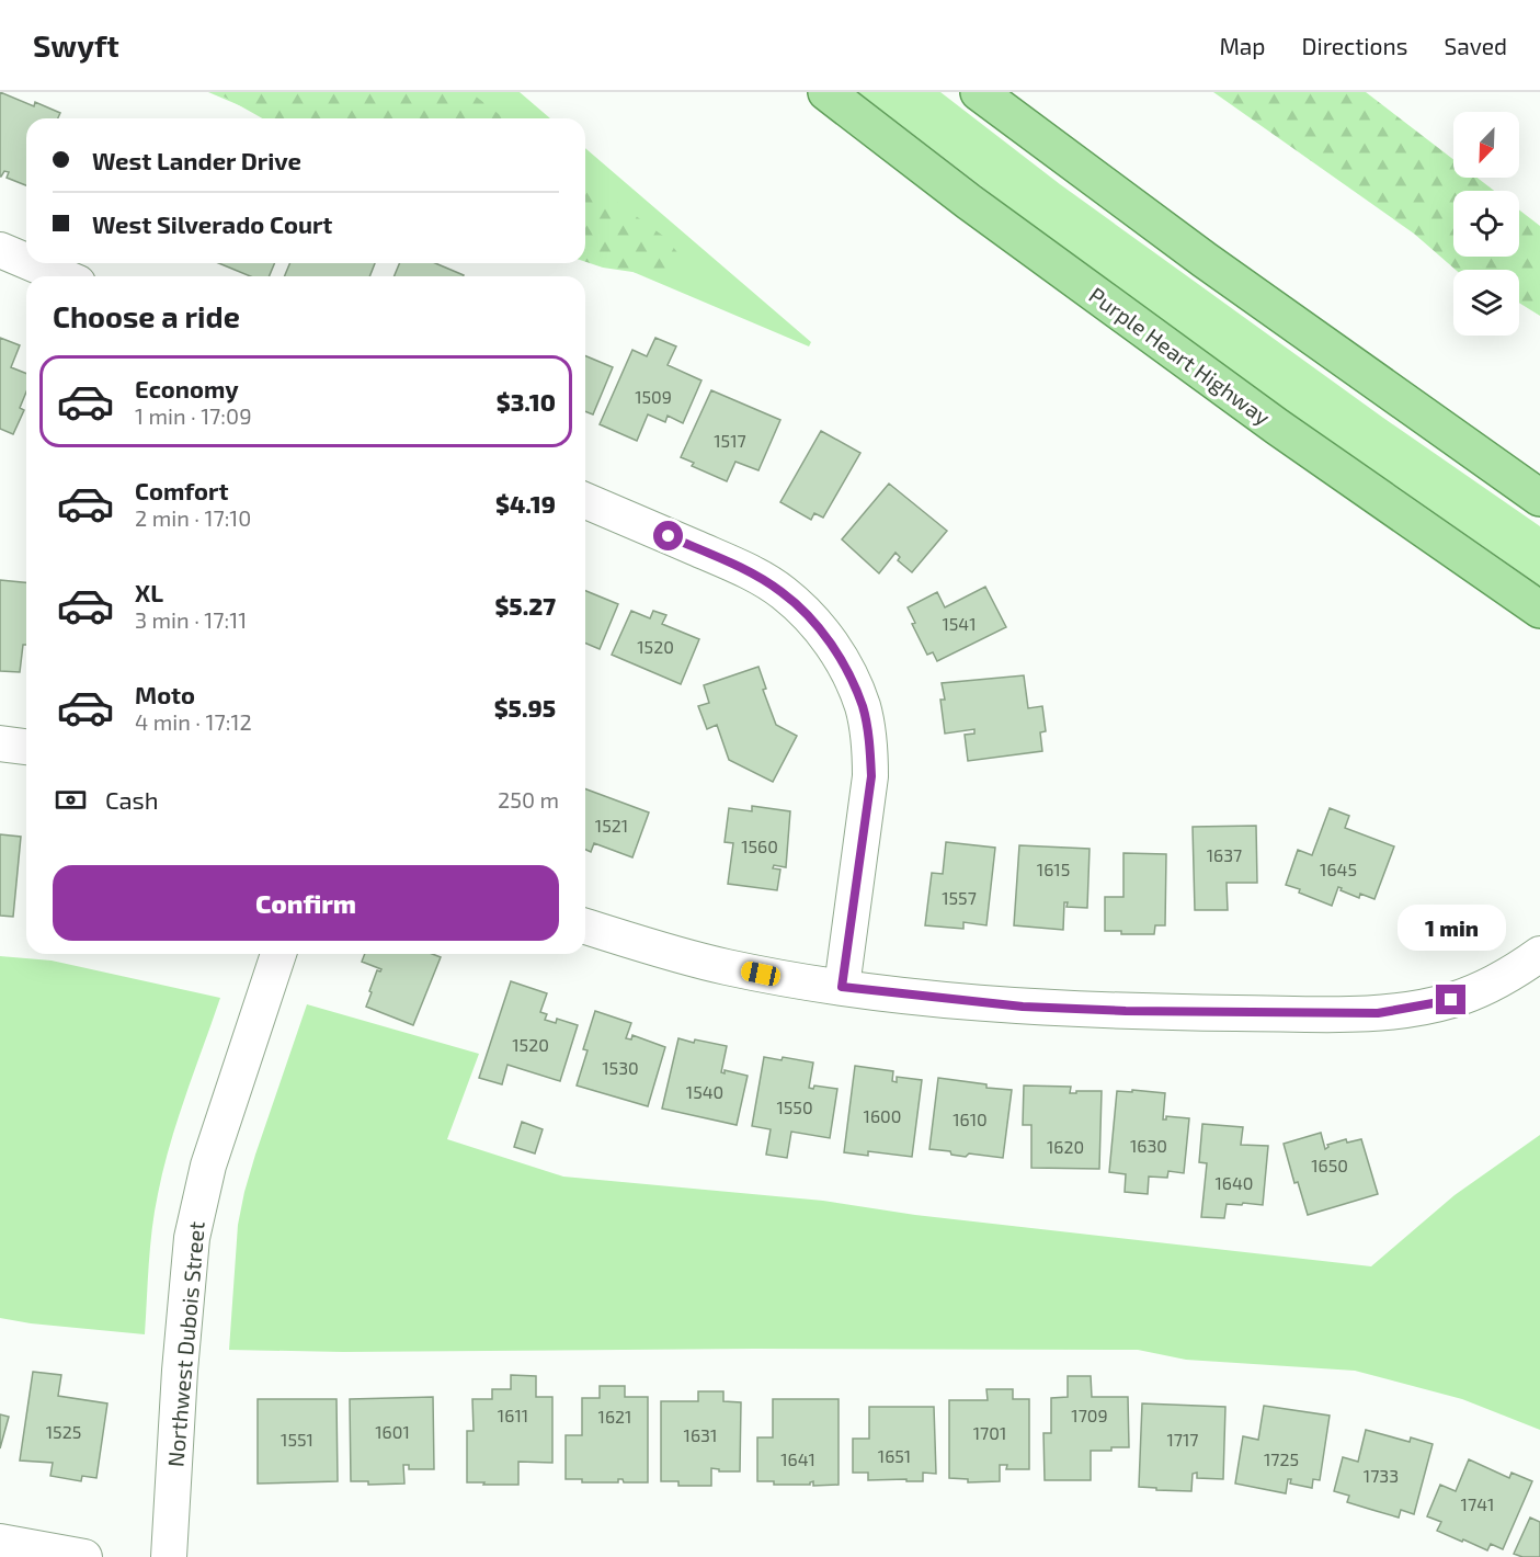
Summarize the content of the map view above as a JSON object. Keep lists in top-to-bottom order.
{
  "streets": {
    "main road": ["Purple Heart Highway"],
    "street": ["Northwest Dubois Street"]
  },
  "house_numbers": [
    "1509",
    "1517",
    "1541",
    "1520",
    "1521",
    "1560",
    "1637",
    "1615",
    "1645",
    "1557",
    "1520",
    "1530",
    "1540",
    "1550",
    "1600",
    "1610",
    "1630",
    "1620",
    "1650",
    "1640",
    "1611",
    "1709",
    "1621",
    "1525",
    "1601",
    "1701",
    "1631",
    "1551",
    "1717",
    "1651",
    "1641",
    "1725",
    "1733",
    "1741"
  ],
  "north": "bottom left",
  "page": {
    "header": "Swyft",
    "nav": ["Map", "Directions", "Saved"],
    "banner": ["West Lander Drive", "West Silverado Court"],
    "heading": "Choose a ride",
    "list": [
      {
        "name": "Economy",
        "note": "1 min · 17:09",
        "value": "$3.10"
      },
      {
        "name": "Comfort",
        "note": "2 min · 17:10",
        "value": "$4.19"
      },
      {
        "name": "XL",
        "note": "3 min · 17:11",
        "value": "$5.27"
      },
      {
        "name": "Moto",
        "note": "4 min · 17:12",
        "value": "$5.95"
      }
    ],
    "pay": ["Cash", "250 m"],
    "buttons": "Confirm",
    "bubble": "1 min"
  }
}
